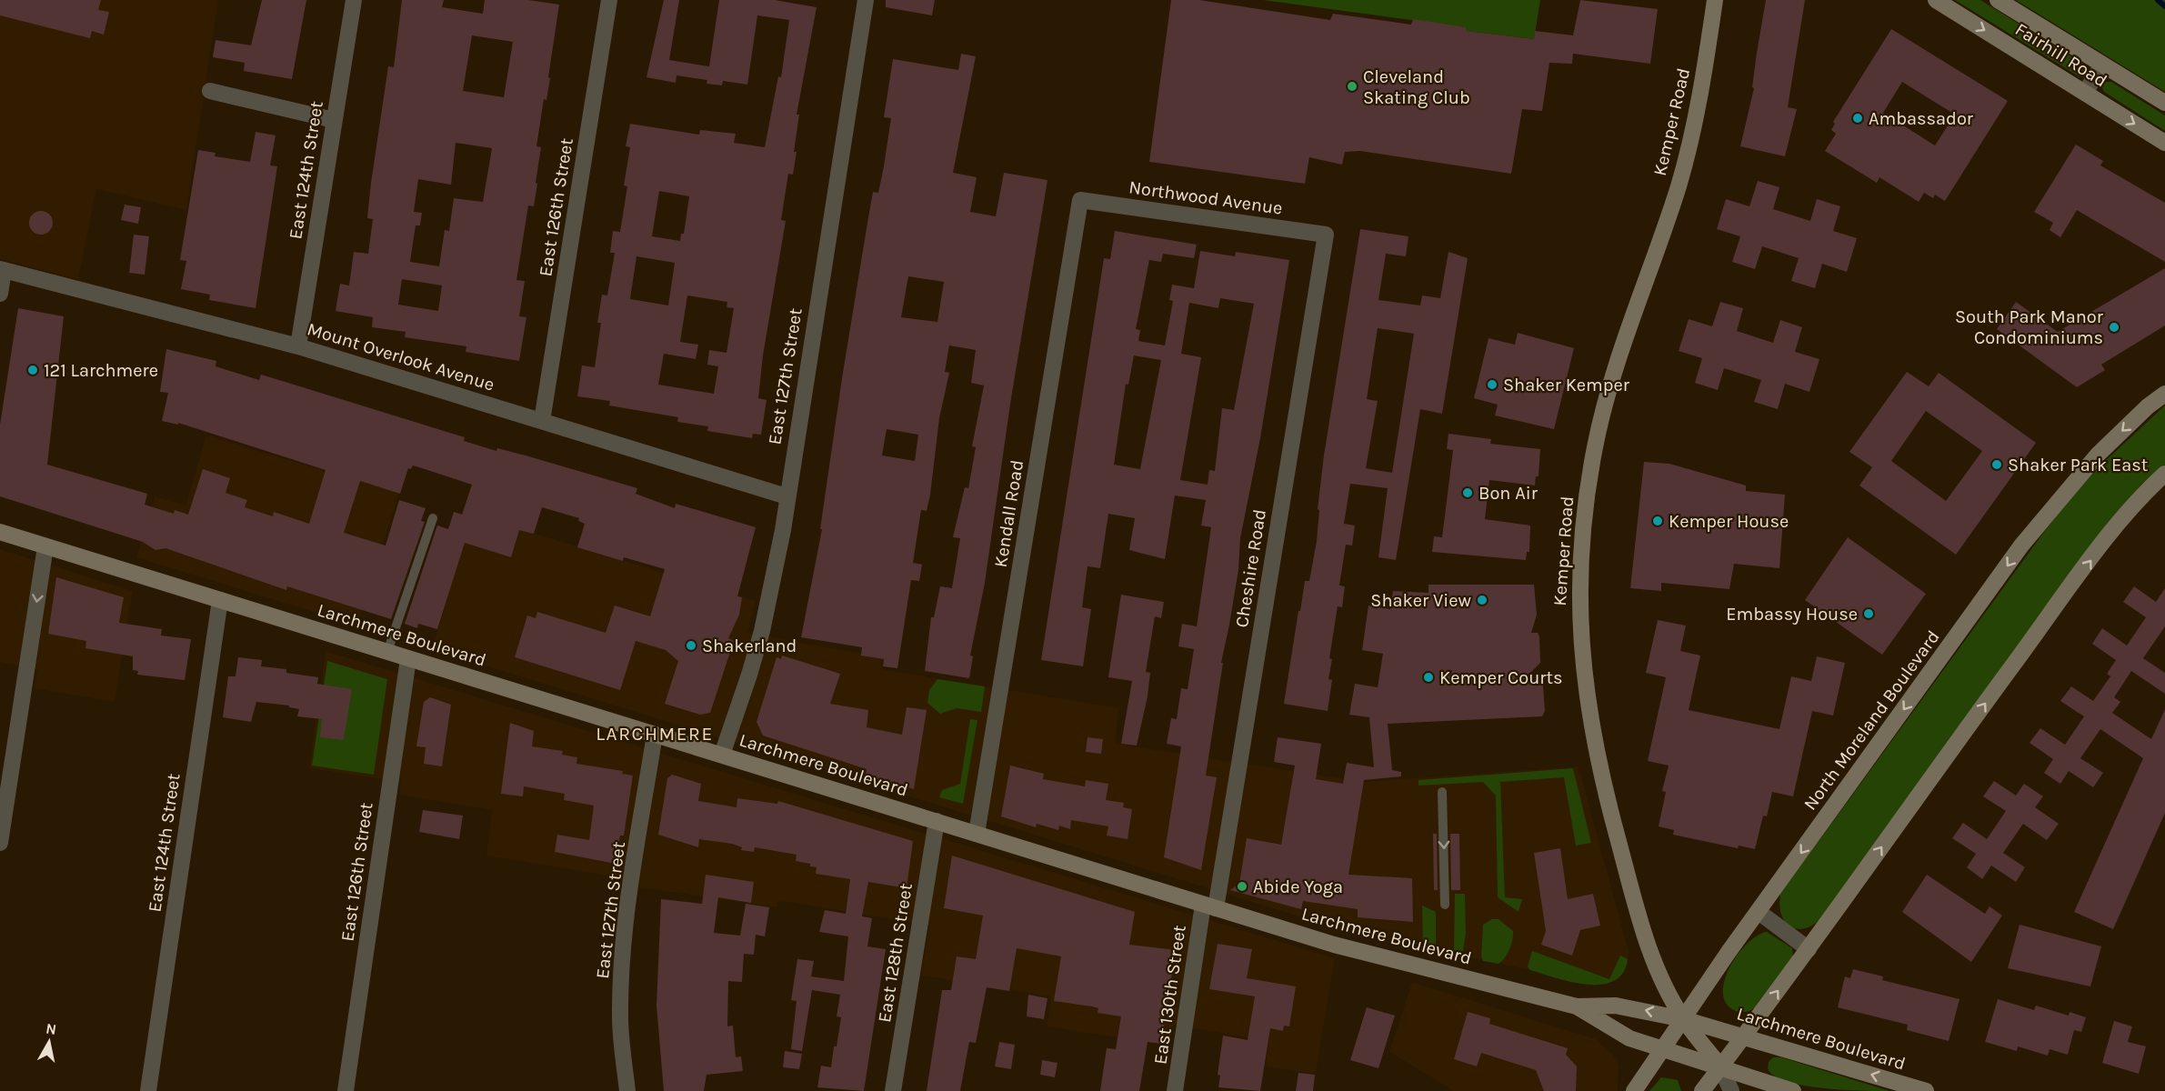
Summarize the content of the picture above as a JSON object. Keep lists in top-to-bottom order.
{
  "streets": {
    "main road": [
      "Fairhill Road",
      "Kemper Road",
      "Larchmere Boulevard",
      "North Moreland Boulevard"
    ],
    "street": [
      "East 124th Street",
      "Northwood Avenue",
      "East 126th Street",
      "Mount Overlook Avenue",
      "East 127th Street",
      "Kendall Road",
      "Cheshire Road",
      "East 128th Street",
      "East 130th Street"
    ]
  },
  "crossings": [
    ["Kemper Road", "Larchmere Boulevard"],
    ["Kemper Road", "North Moreland Boulevard"],
    ["East 124th Street", "Mount Overlook Avenue"],
    ["East 124th Street", "Larchmere Boulevard"],
    ["Northwood Avenue", "Kendall Road"],
    ["Northwood Avenue", "Cheshire Road"],
    ["East 126th Street", "Mount Overlook Avenue"],
    ["East 126th Street", "Larchmere Boulevard"],
    ["Mount Overlook Avenue", "East 127th Street"],
    ["East 127th Street", "Larchmere Boulevard"],
    ["Kendall Road", "Larchmere Boulevard"],
    ["Cheshire Road", "Larchmere Boulevard"],
    ["Cheshire Road", "East 130th Street"],
    ["Larchmere Boulevard", "North Moreland Boulevard"],
    ["Larchmere Boulevard", "East 128th Street"],
    ["Larchmere Boulevard", "East 130th Street"]
  ],
  "districts": ["LARCHMERE"],
  "places": [
    "Cleveland Skating Club",
    "Ambassador",
    "South Park Manor Condominiums",
    "121 Larchmere",
    "Shaker Kemper",
    "Shaker Park East",
    "Bon Air",
    "Kemper House",
    "Shaker View",
    "Embassy House",
    "Shakerland",
    "Kemper Courts",
    "Abide Yoga"
  ],
  "north": "top"
}
